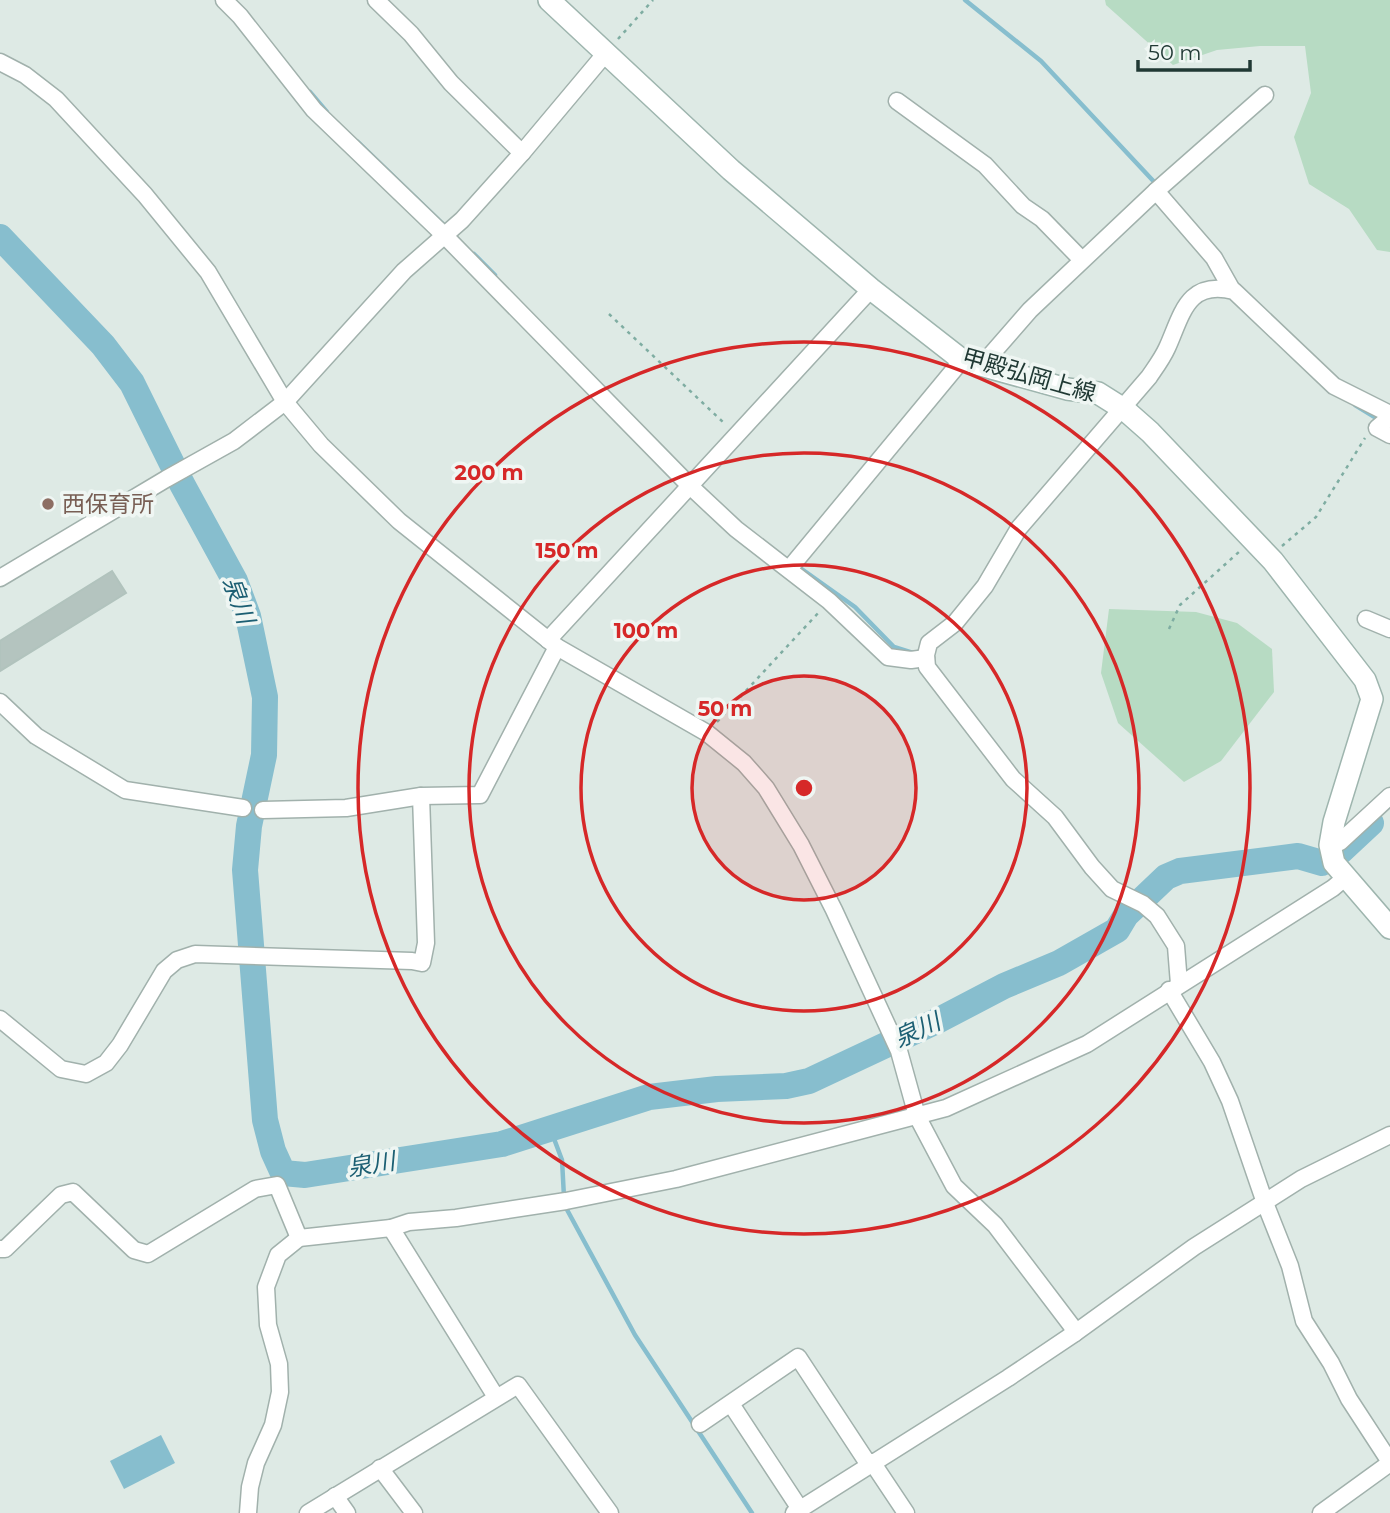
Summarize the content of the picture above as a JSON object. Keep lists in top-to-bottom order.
{
  "streets": {
    "main road": ["甲殿弘岡上線"]
  },
  "water": ["泉川"],
  "places": ["西保育所"],
  "scale_bar": "50 m",
  "rings": [
    "200 m",
    "150 m",
    "100 m",
    "50 m"
  ]
}
